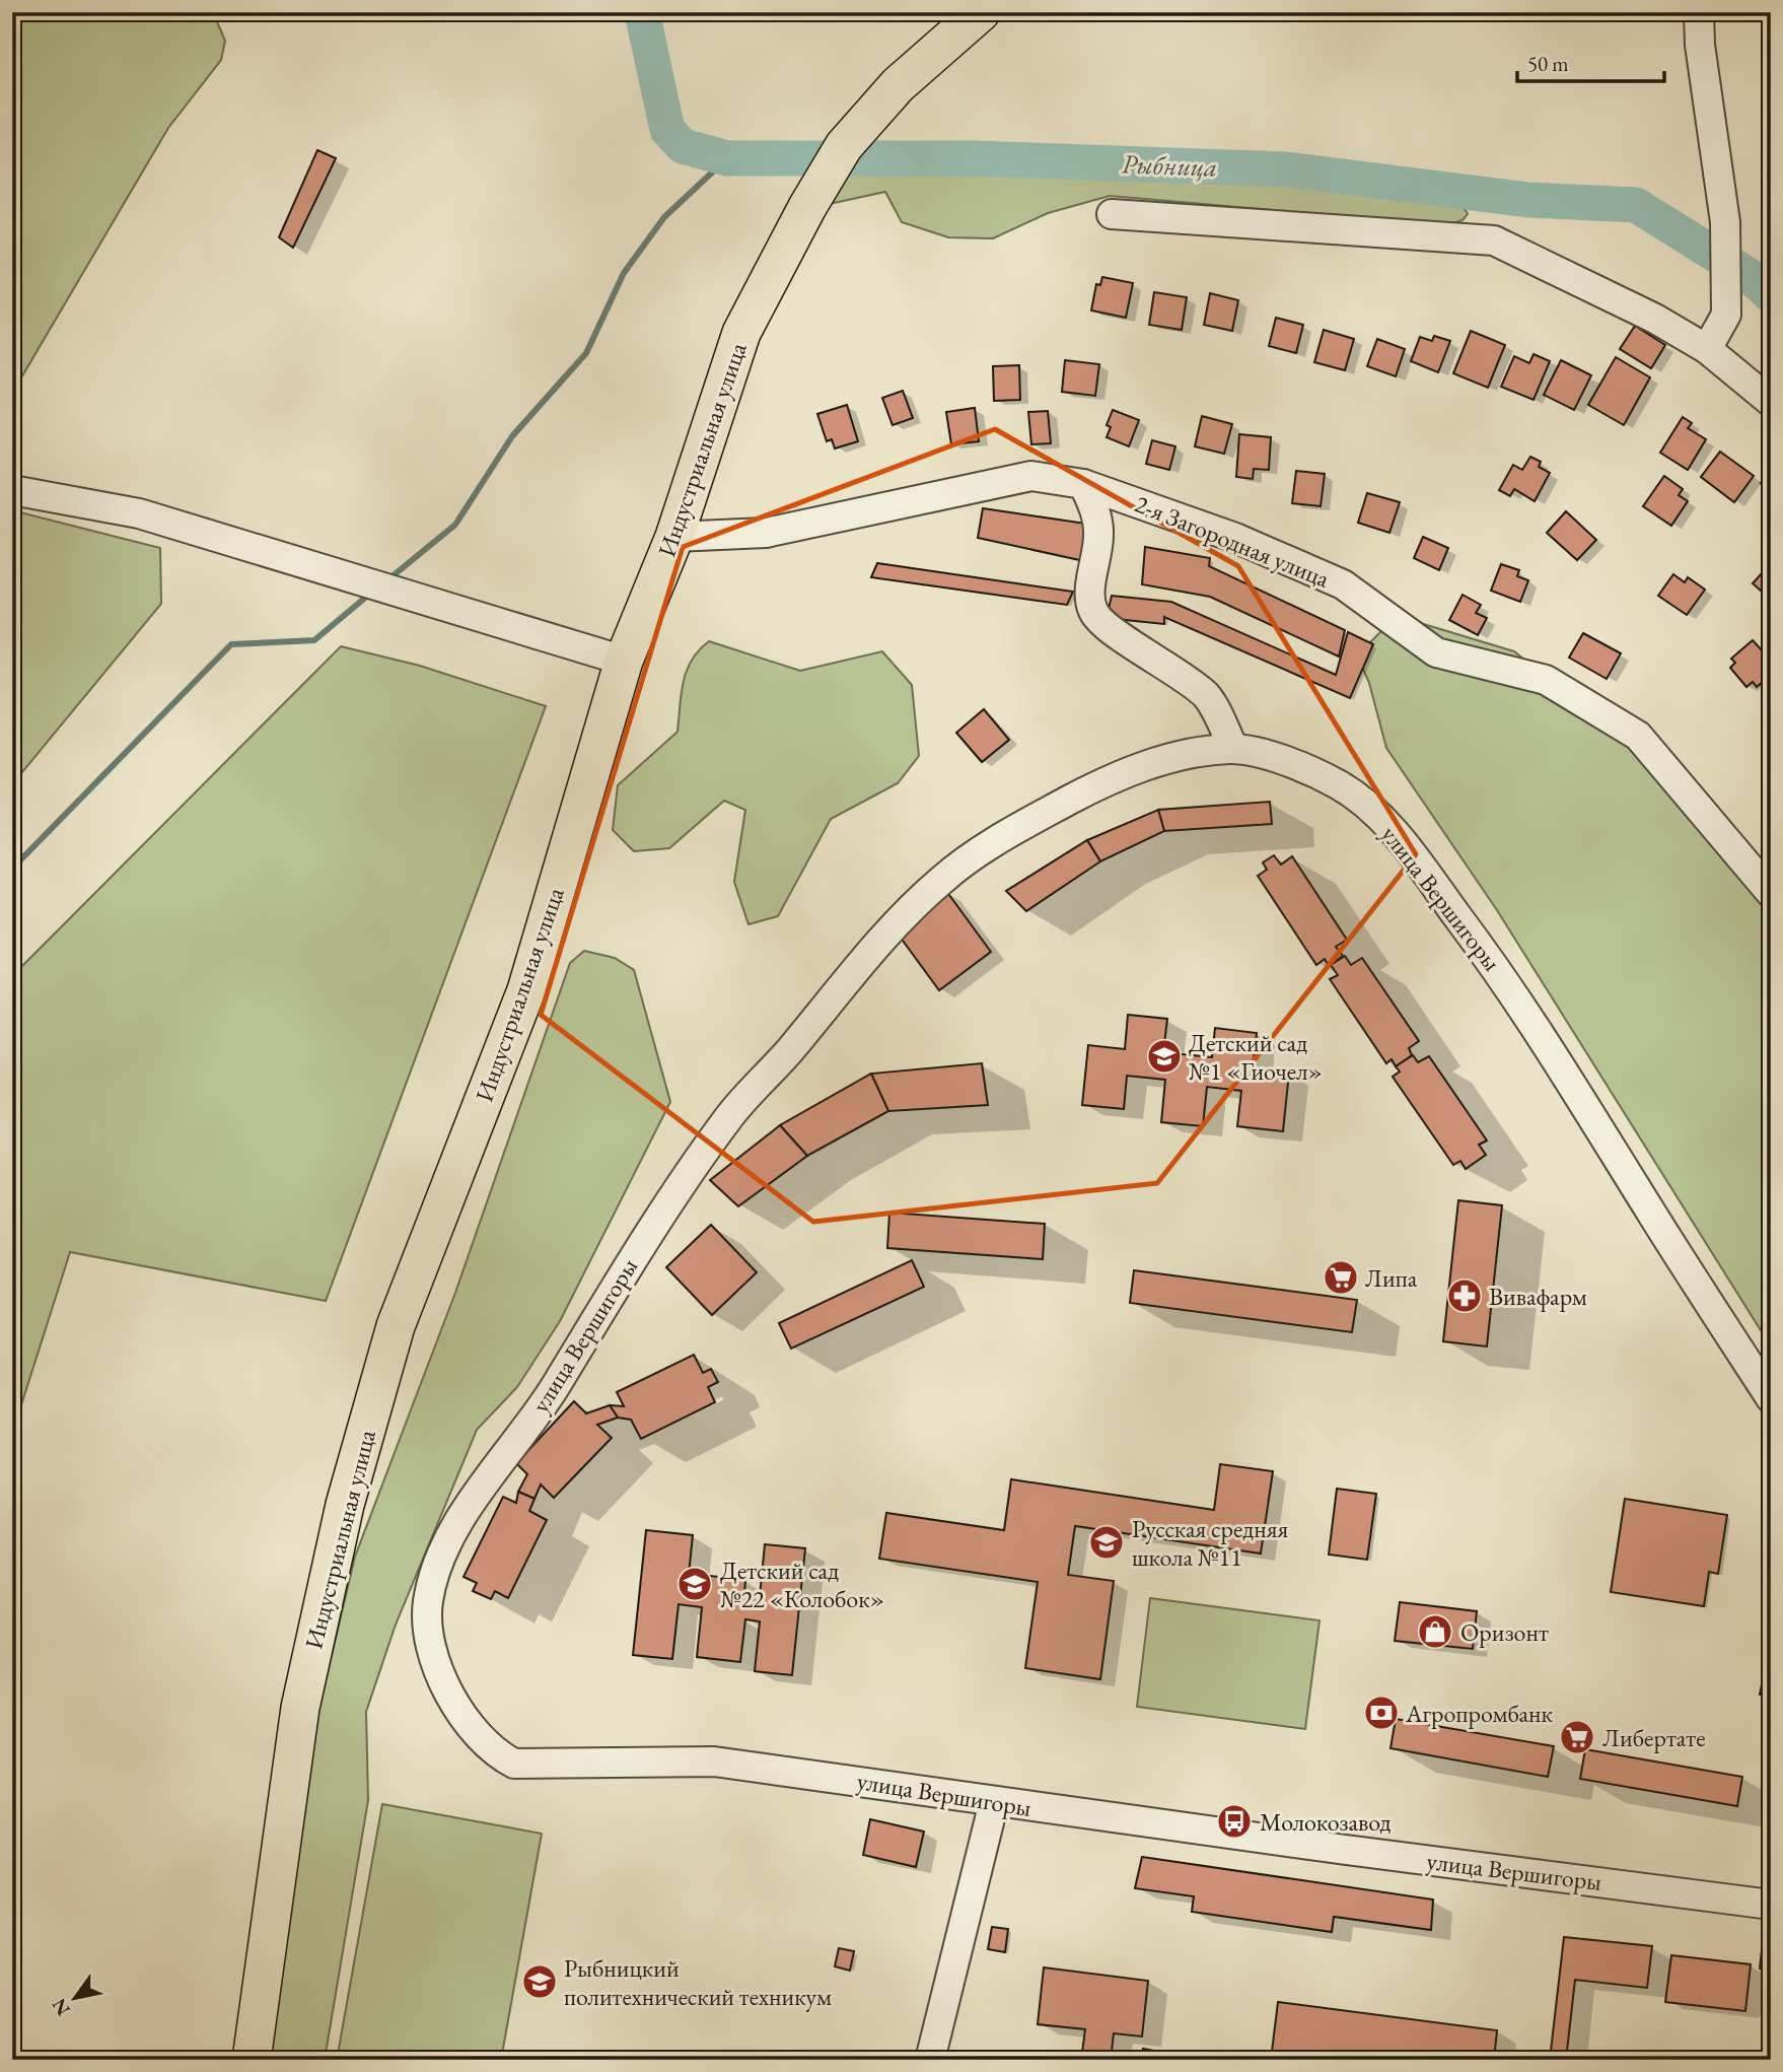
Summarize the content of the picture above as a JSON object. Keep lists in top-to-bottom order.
{
  "streets": {
    "main road": ["Индустриальная улица"],
    "street": ["2-я Загородная улица", "улица Вершигоры"]
  },
  "crossings": [
    ["Индустриальная улица", "2-я Загородная улица"]
  ],
  "water": ["Рыбница"],
  "places": {
    "school or university": [
      "Детский сад №1 «Гиочел»",
      "Русская средняя школа №11",
      "Детский сад №22 «Колобок»",
      "Рыбницкий политехнический техникум"
    ],
    "supermarket": ["Липа", "Либертате"],
    "pharmacy": ["Вивафарм"],
    "shop": ["Оризонт"],
    "bank": ["Агропромбанк"],
    "bus stop": ["Молокозавод"]
  },
  "scale_bar": "50 m",
  "north": "bottom left"
}
